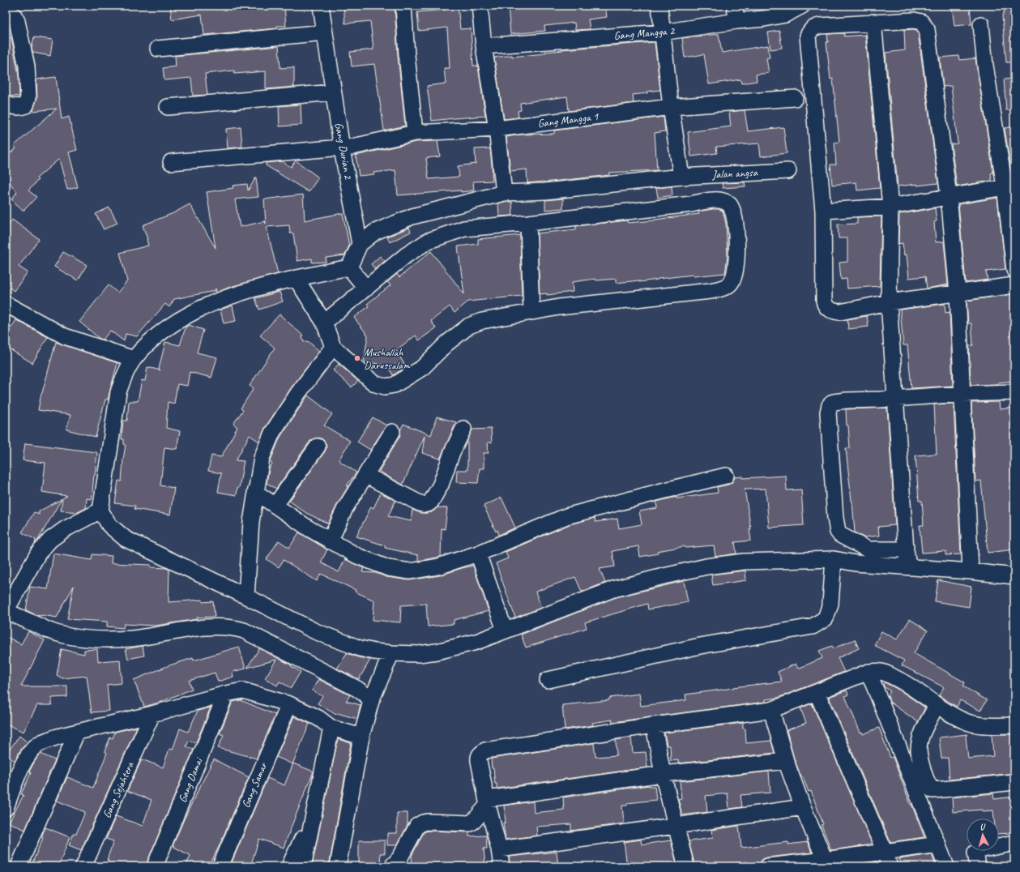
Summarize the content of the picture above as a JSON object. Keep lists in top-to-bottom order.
{
  "streets": {
    "street": [
      "Gang Mangga 2",
      "Gang Mangga 1",
      "Gang Durian 2",
      "Jalan angsa",
      "Gang Damai",
      "Gang Samar",
      "Gang Sejahtera"
    ]
  },
  "crossings": [
    ["Gang Mangga 1", "Gang Durian 2"],
    ["Gang Durian 2", "Jalan angsa"]
  ],
  "places": ["Mushallah Darussalam"],
  "north": "top"
}
